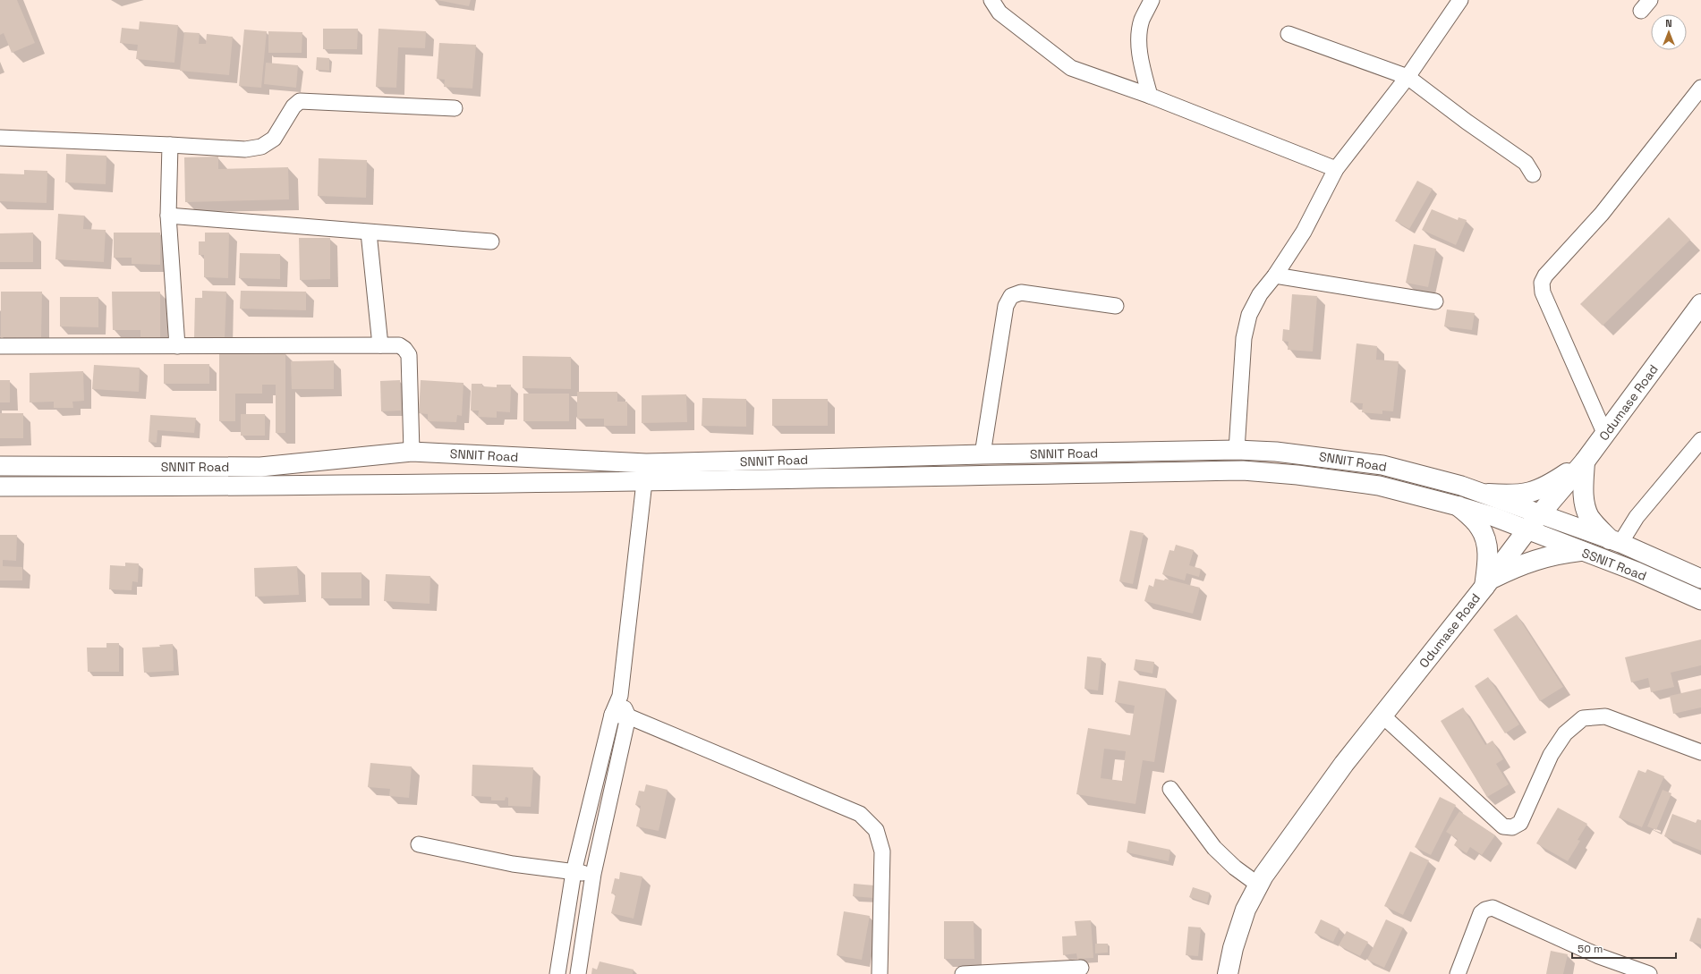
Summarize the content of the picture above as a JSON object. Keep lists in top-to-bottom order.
{
  "streets": {
    "main road": ["Odumase Road"],
    "street": ["SNNIT Road", "SSNIT Road"]
  },
  "crossings": [
    ["Odumase Road", "SNNIT Road"],
    ["Odumase Road", "SSNIT Road"],
    ["SNNIT Road", "SSNIT Road"]
  ],
  "scale_bar": "50 m",
  "north": "top"
}
